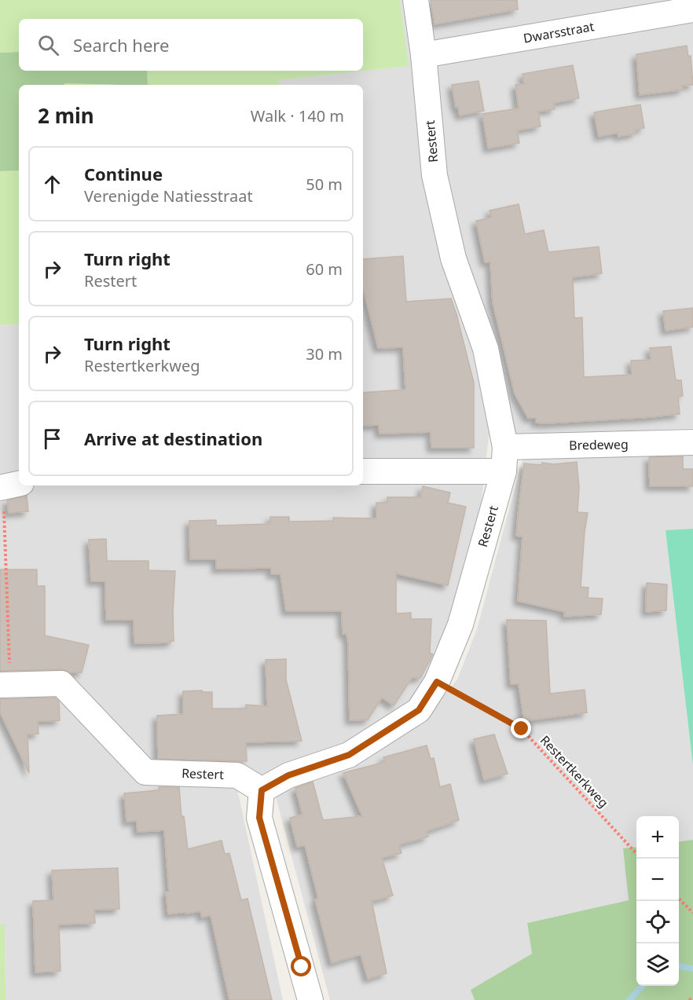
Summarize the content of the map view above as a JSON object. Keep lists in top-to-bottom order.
{
  "streets": {
    "street": ["Dwarsstraat", "Restert", "Bredeweg"],
    "path": ["Restertkerkweg"]
  },
  "crossings": [
    ["Dwarsstraat", "Restert"],
    ["Restert", "Bredeweg"],
    ["Restert", "Restertkerkweg"]
  ],
  "page": {
    "search": "Search here",
    "heading": ["2 min", "Walk · 140 m"],
    "list": [
      ["Continue", "Verenigde Natiesstraat", "50 m"],
      ["Turn right", "Restert", "60 m"],
      ["Turn right", "Restertkerkweg", "30 m"],
      "Arrive at destination"
    ],
    "map_buttons": ["+", "−"]
  }
}
